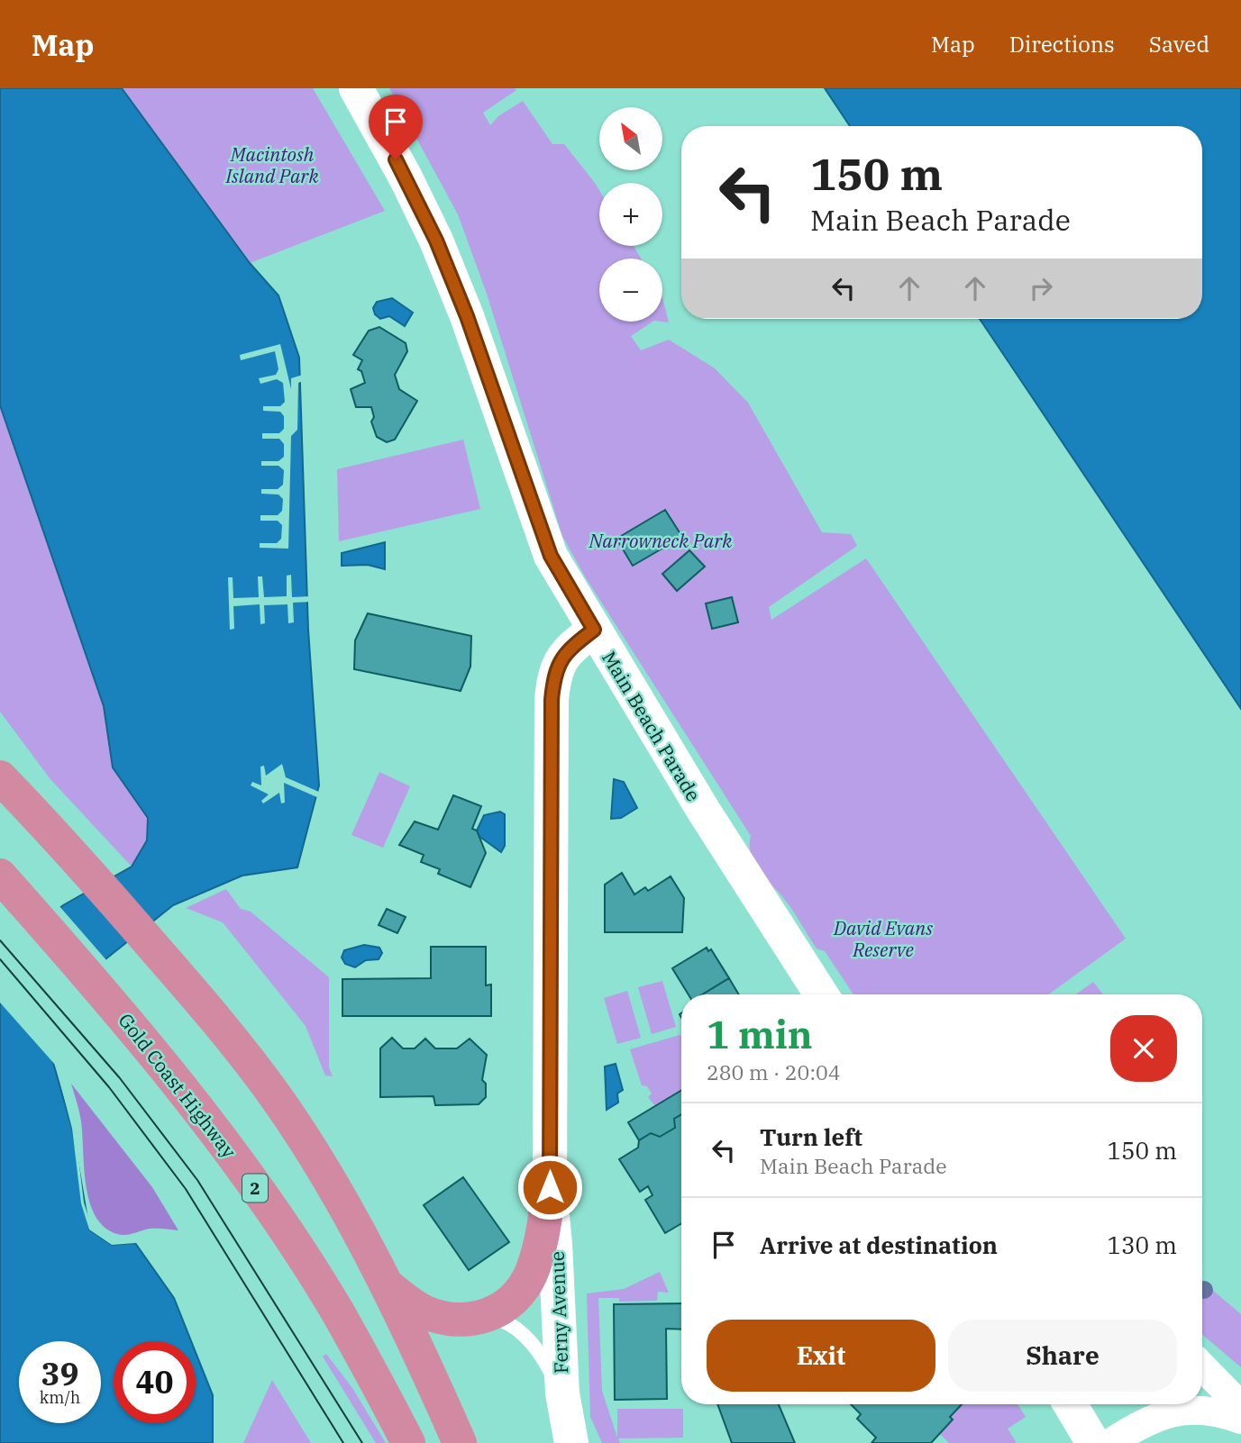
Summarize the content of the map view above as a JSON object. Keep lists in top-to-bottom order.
{
  "streets": {
    "highway": ["Gold Coast Highway", "2"],
    "street": ["Main Beach Parade", "Ferny Avenue"]
  },
  "crossings": [
    ["Main Beach Parade", "Ferny Avenue"]
  ],
  "parks": ["Macintosh Island Park", "Narrowneck Park", "David Evans Reserve"],
  "north": "top left",
  "page": {
    "header": "Map",
    "nav": ["Map", "Directions", "Saved"],
    "map_buttons": ["+", "−"],
    "turn": ["150 m", "Main Beach Parade"],
    "heading": ["1 min", "280 m · 20:04"],
    "list": [
      {
        "name": "Turn left",
        "note": "Main Beach Parade",
        "value": "150 m"
      },
      {
        "name": "Arrive at destination",
        "value": "130 m"
      }
    ],
    "buttons": ["Exit", "Share"],
    "speed": "39 km/h",
    "limit": "40"
  }
}
